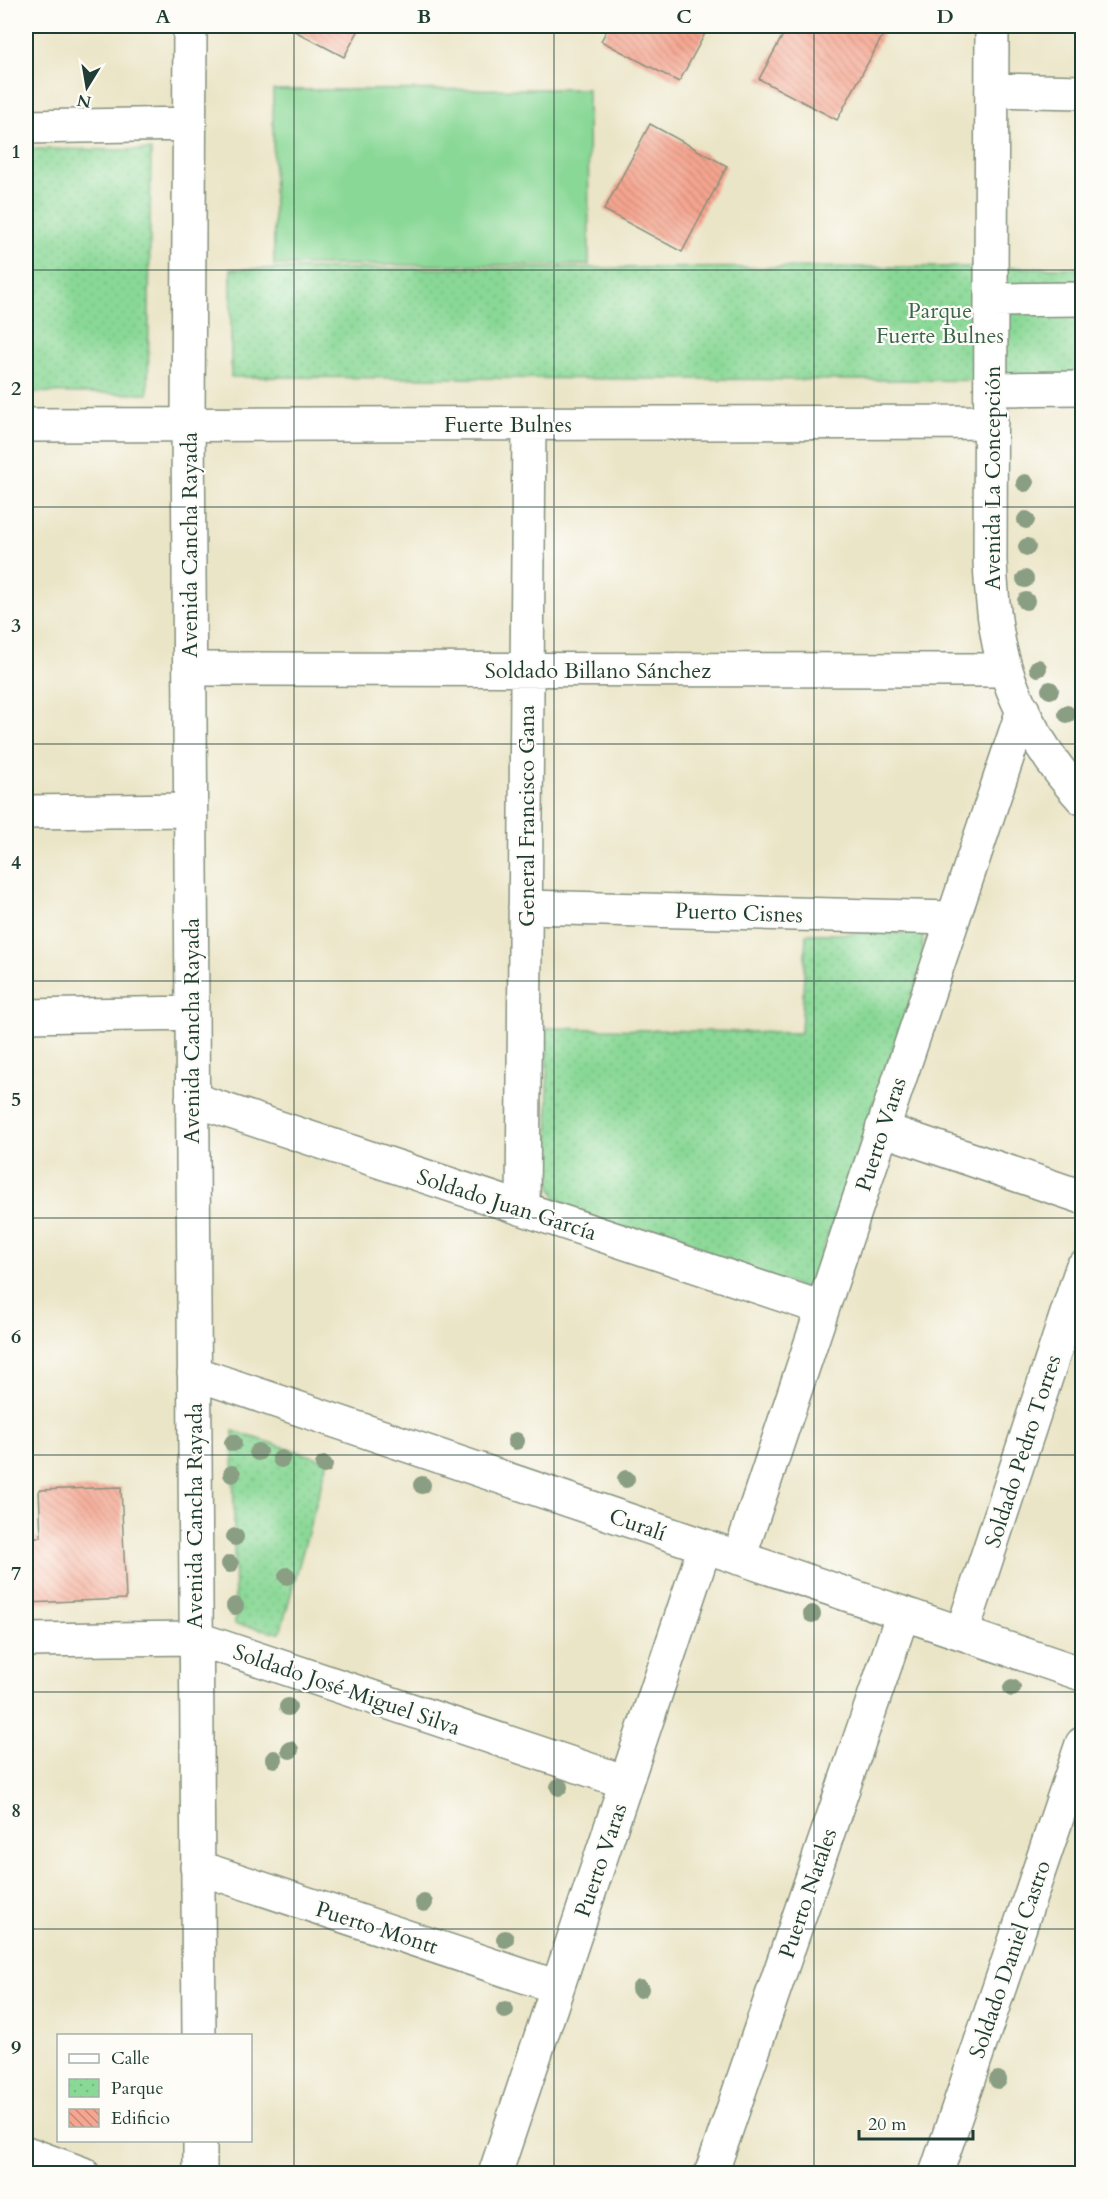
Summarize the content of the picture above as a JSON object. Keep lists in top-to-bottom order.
{
  "streets": {
    "street": [
      "Fuerte Bulnes",
      "Avenida La Concepción",
      "Avenida Cancha Rayada",
      "Soldado Billano Sánchez",
      "General Francisco Gana",
      "Puerto Cisnes",
      "Puerto Varas",
      "Soldado Juan García",
      "Soldado Pedro Torres",
      "Curalí",
      "Soldado José Miguel Silva",
      "Puerto Natales",
      "Puerto Montt",
      "Soldado Daniel Castro"
    ]
  },
  "crossings": [
    ["Fuerte Bulnes", "Avenida La Concepción"],
    ["Fuerte Bulnes", "Avenida Cancha Rayada"],
    ["Fuerte Bulnes", "General Francisco Gana"],
    ["Avenida La Concepción", "Soldado Billano Sánchez"],
    ["Avenida La Concepción", "Puerto Varas"],
    ["Avenida Cancha Rayada", "Soldado Billano Sánchez"],
    ["Avenida Cancha Rayada", "Soldado Juan García"],
    ["Avenida Cancha Rayada", "Curalí"],
    ["Avenida Cancha Rayada", "Soldado José Miguel Silva"],
    ["Avenida Cancha Rayada", "Puerto Montt"],
    ["Soldado Billano Sánchez", "General Francisco Gana"],
    ["General Francisco Gana", "Puerto Cisnes"],
    ["General Francisco Gana", "Soldado Juan García"],
    ["Puerto Cisnes", "Puerto Varas"],
    ["Puerto Varas", "Soldado Juan García"],
    ["Puerto Varas", "Curalí"],
    ["Puerto Varas", "Soldado José Miguel Silva"],
    ["Puerto Varas", "Puerto Montt"],
    ["Soldado Pedro Torres", "Curalí"],
    ["Curalí", "Puerto Natales"]
  ],
  "parks": ["Parque Fuerte Bulnes"],
  "legend": ["Calle", "Parque", "Edificio"],
  "scale_bar": "20 m",
  "north": "bottom",
  "grid": {
    "columns": [
      "A",
      "B",
      "C",
      "D"
    ],
    "rows": [
      "1",
      "2",
      "3",
      "4",
      "5",
      "6",
      "7",
      "8",
      "9"
    ]
  }
}
